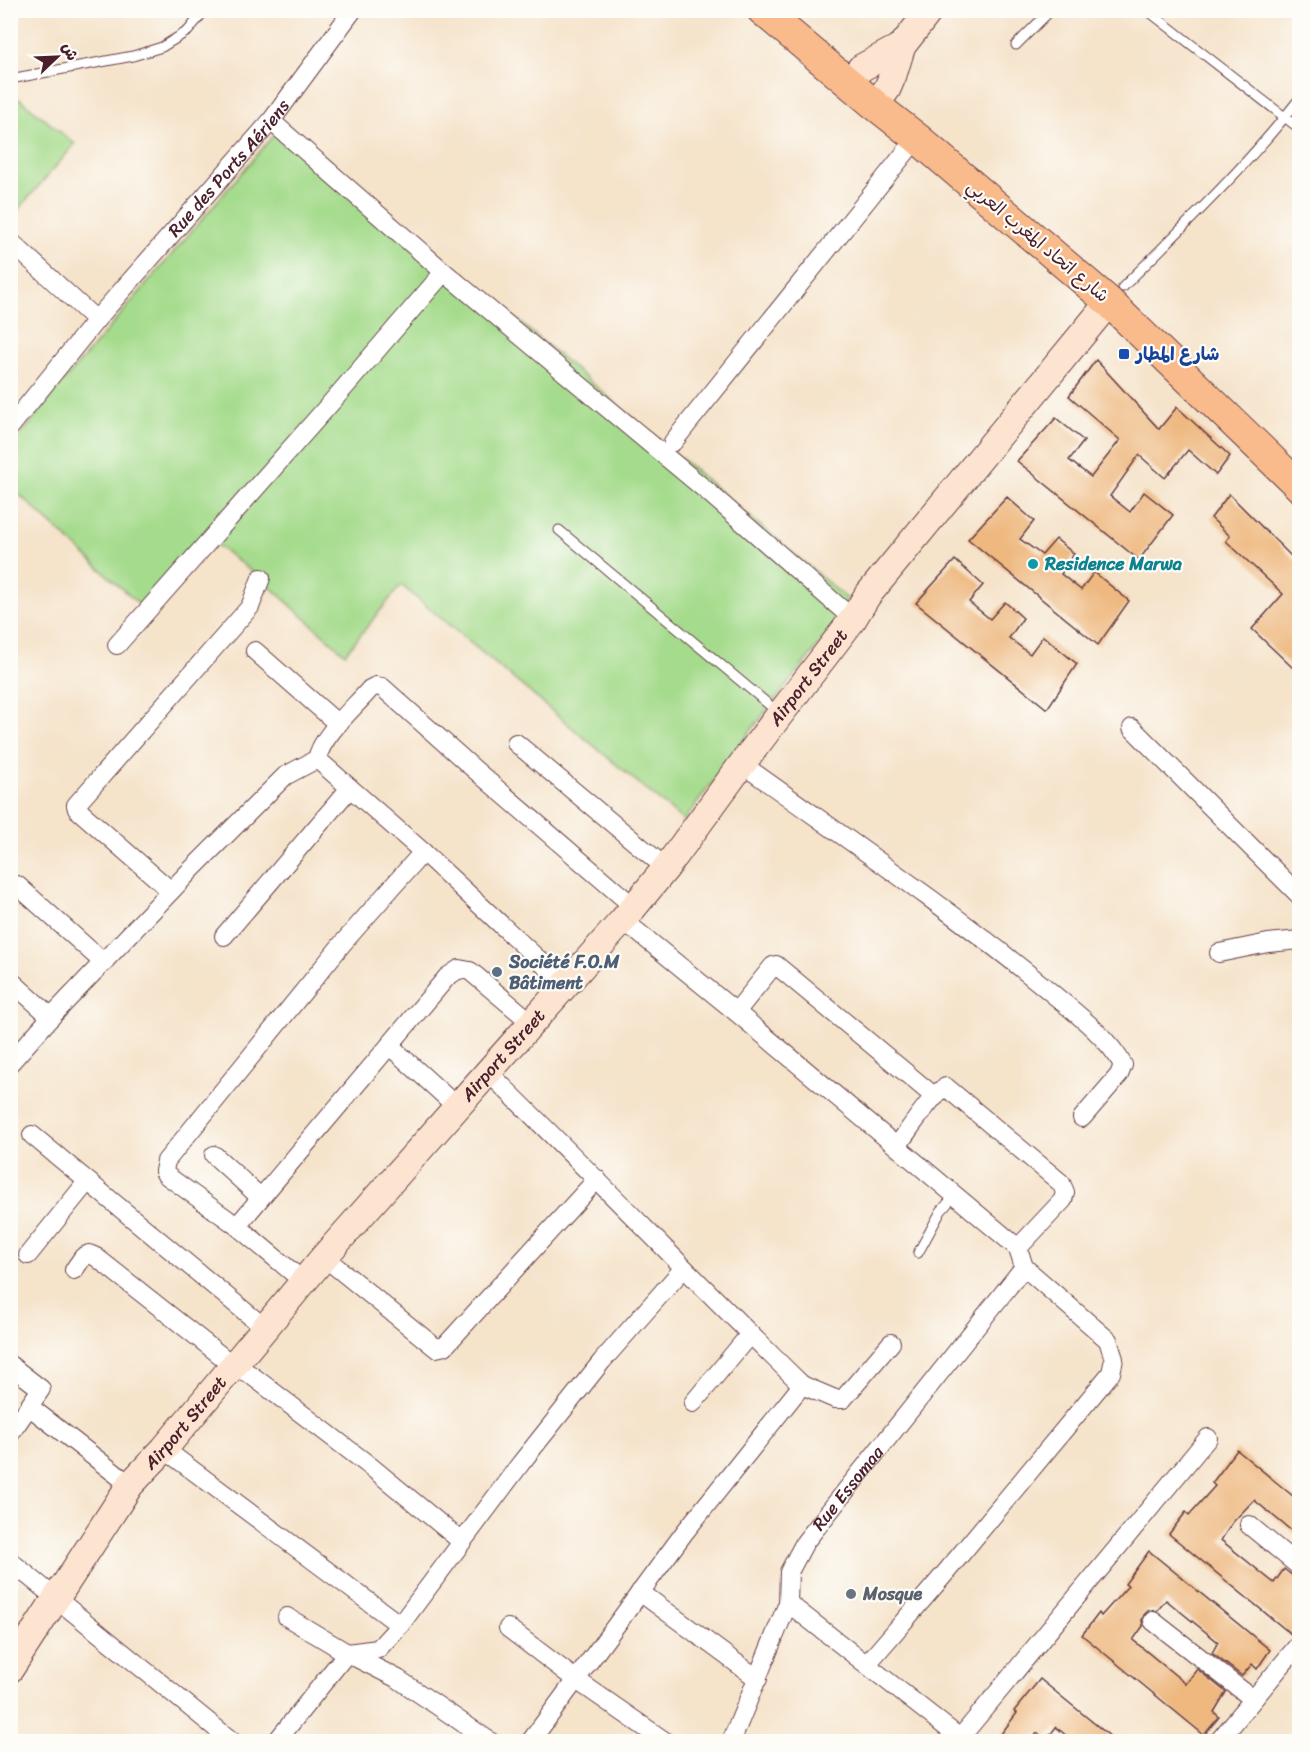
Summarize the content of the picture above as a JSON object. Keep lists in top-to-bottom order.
{
  "streets": {
    "main road": ["شارع اتحاد المغرب العربي"],
    "street": ["Rue des Ports Aériens", "Airport Street", "Rue Essomaa"]
  },
  "crossings": [
    ["شارع اتحاد المغرب العربي", "Airport Street"]
  ],
  "places": {
    "transit": ["شارع المطار"],
    "other": ["Residence Marwa", "Société F.O.M Bâtiment", "Mosque"]
  },
  "north": "top right"
}
